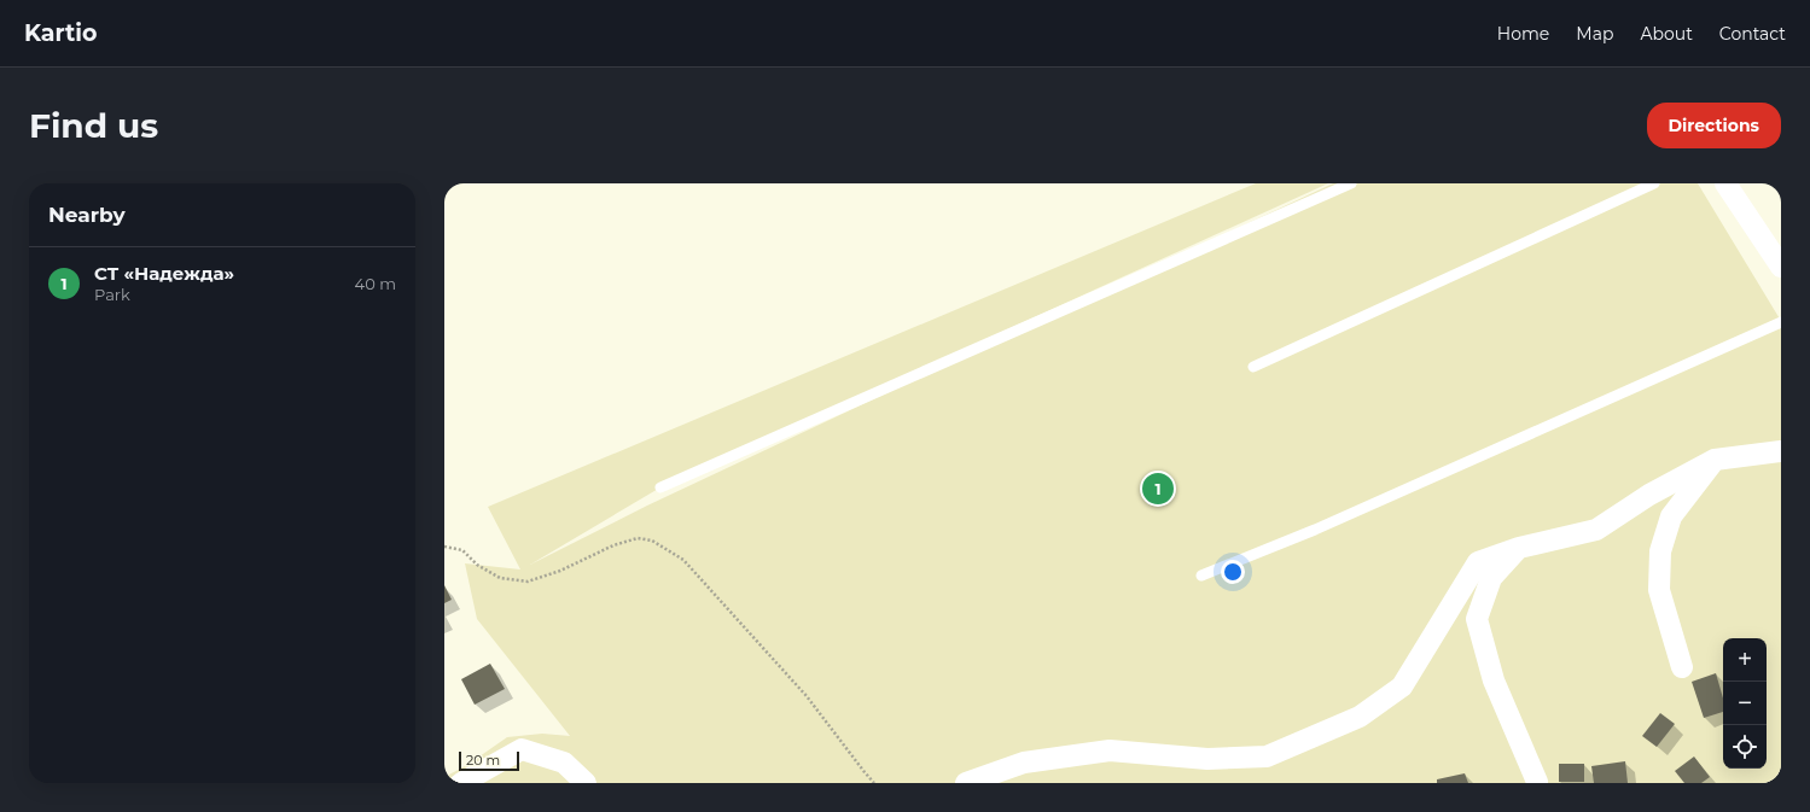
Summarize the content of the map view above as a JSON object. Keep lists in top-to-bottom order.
{
  "scale_bar": "20 m",
  "page": {
    "header": "Kartio",
    "nav": [
      "Home",
      "Map",
      "About",
      "Contact"
    ],
    "buttons": "Directions",
    "title": "Find us",
    "heading": "Nearby",
    "list": [
      {
        "mark": "1",
        "name": "СТ «Надежда»",
        "note": "Park",
        "value": "40 m"
      }
    ],
    "pins": "1",
    "map_buttons": ["+", "−"],
    "scale": "20 m"
  }
}
